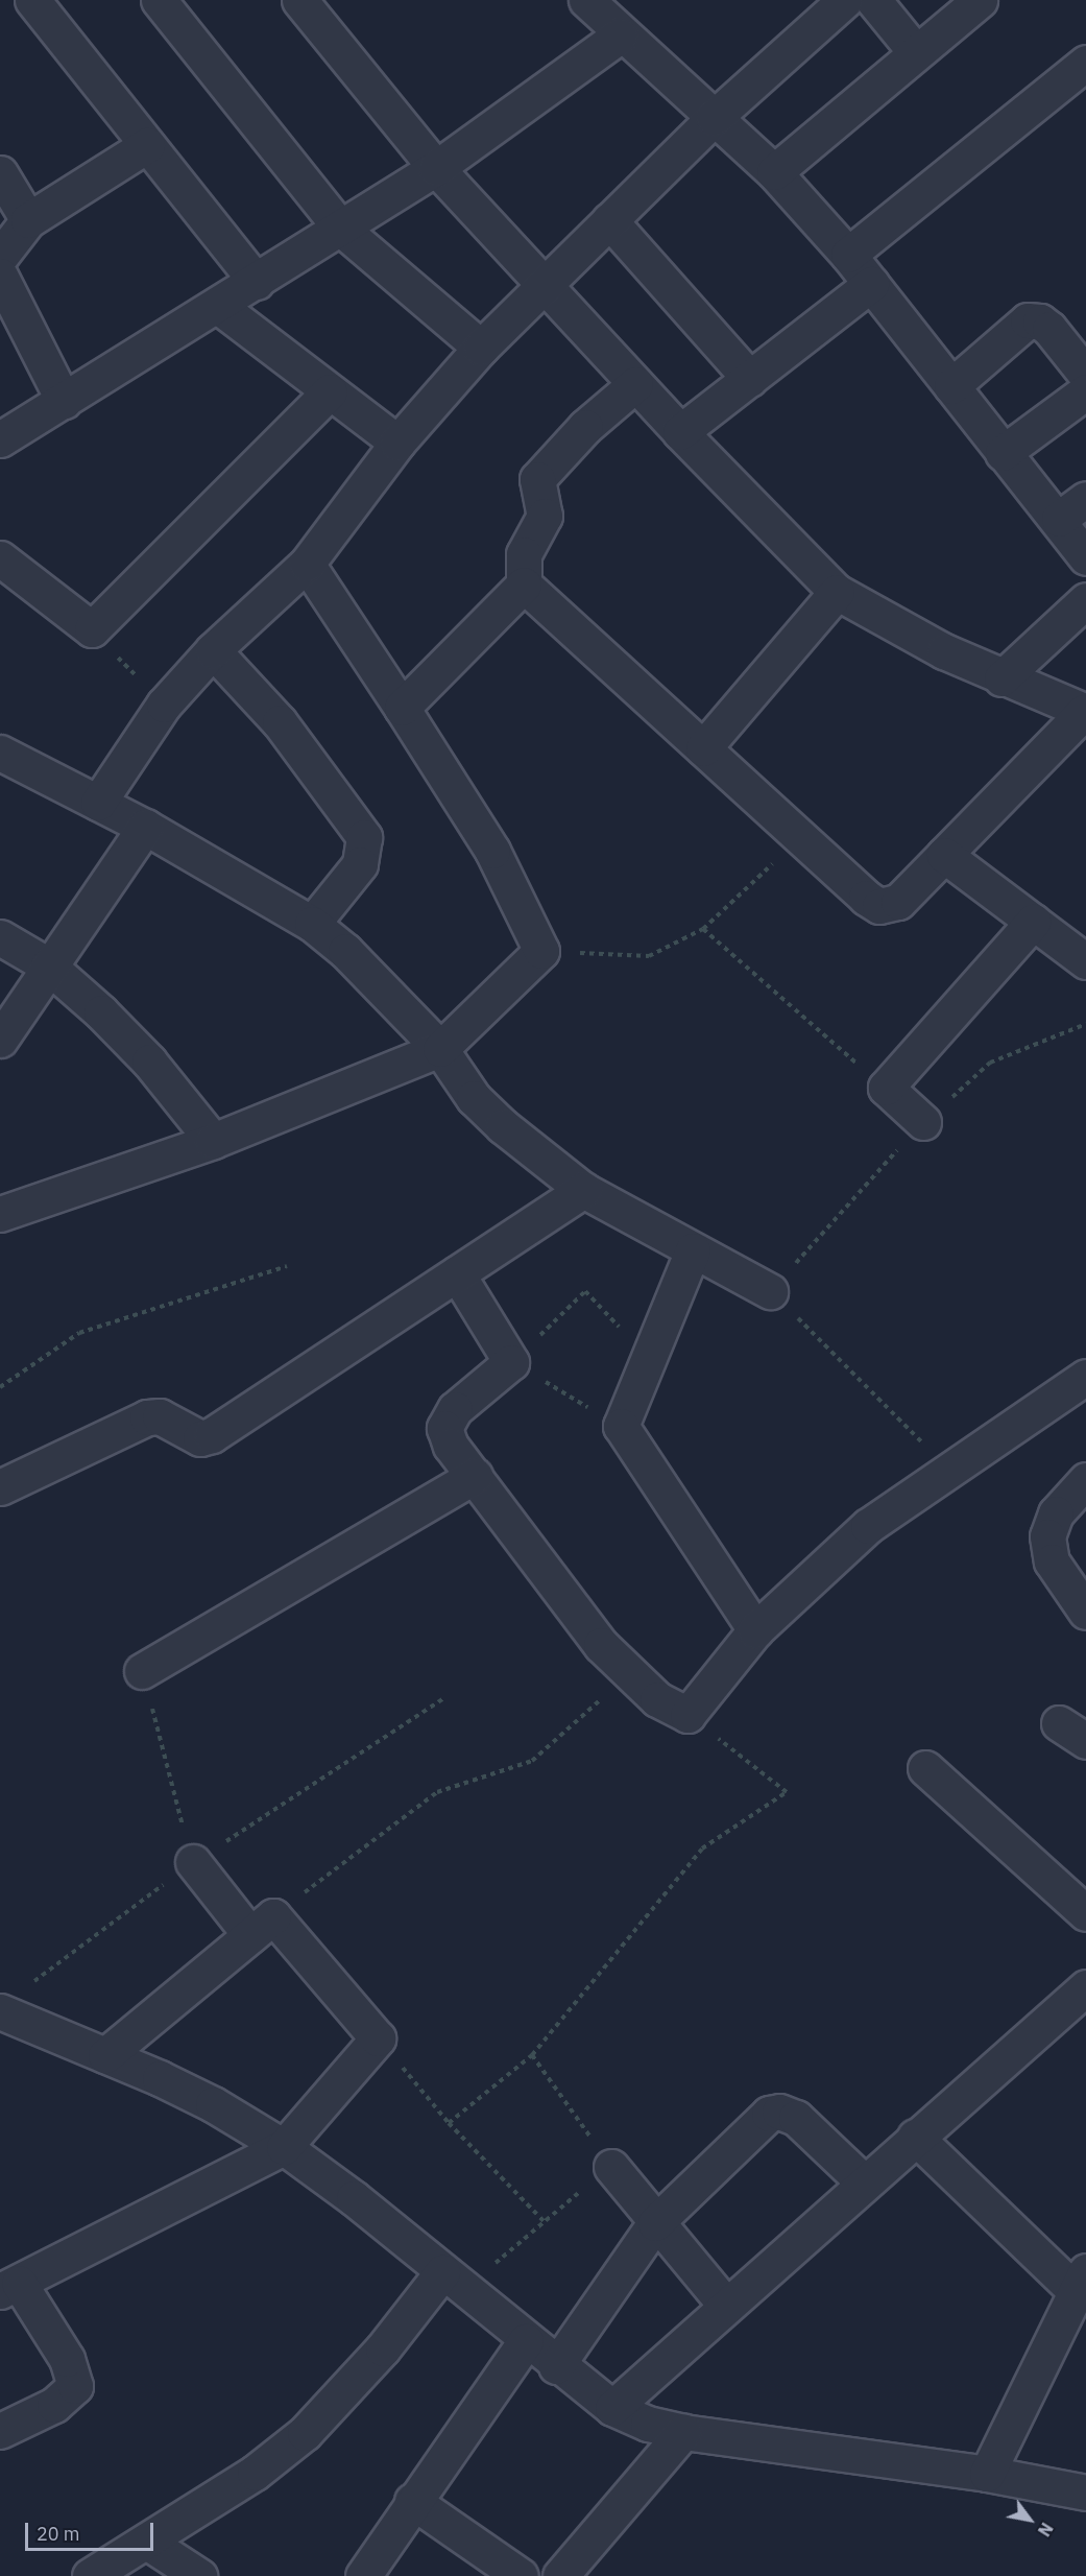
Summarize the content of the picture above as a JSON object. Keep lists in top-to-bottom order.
{
  "scale_bar": "20 m",
  "north": "bottom right"
}
